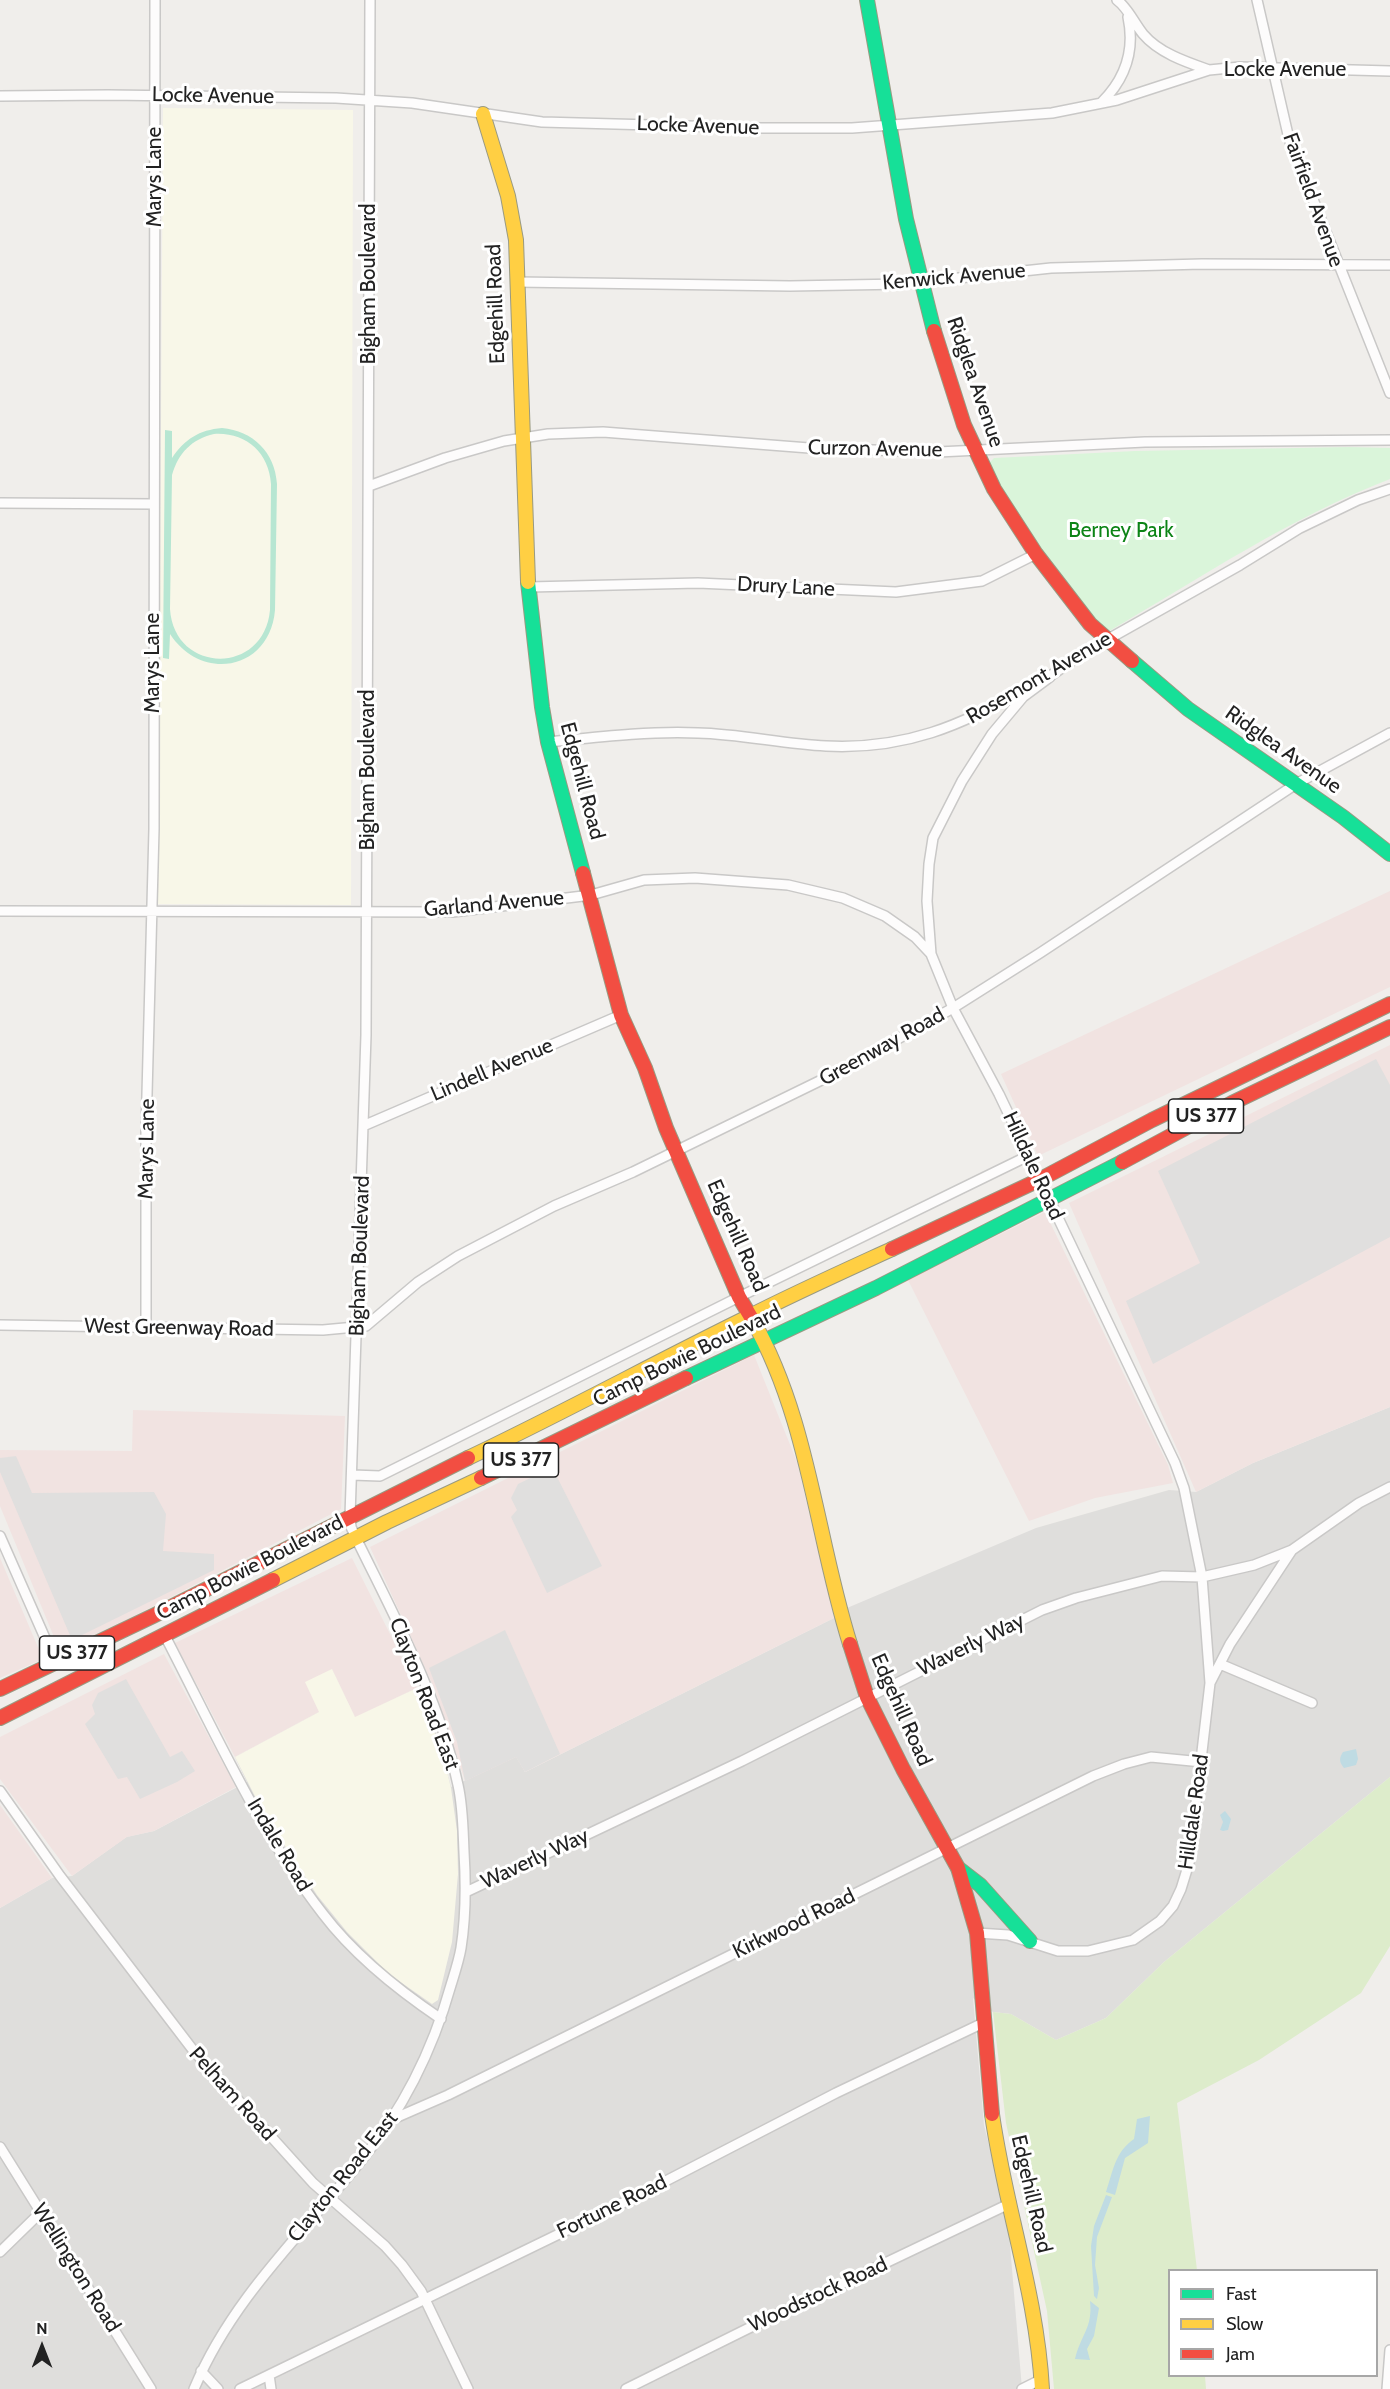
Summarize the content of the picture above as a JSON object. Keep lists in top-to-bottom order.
{
  "streets": {
    "street": [
      "Locke Avenue",
      "Marys Lane",
      "Fairfield Avenue",
      "Kenwick Avenue",
      "Bigham Boulevard",
      "Edgehill Road",
      "Ridglea Avenue",
      "Curzon Avenue",
      "Drury Lane",
      "Rosemont Avenue",
      "Garland Avenue",
      "Greenway Road",
      "Lindell Avenue",
      "US 377",
      "Hilldale Road",
      "West Greenway Road",
      "Camp Bowie Boulevard",
      "Waverly Way",
      "Clayton Road East",
      "Indale Road",
      "Kirkwood Road",
      "Pelham Road",
      "Fortune Road",
      "Wellington Road",
      "Woodstock Road"
    ]
  },
  "crossings": [
    ["Locke Avenue", "Marys Lane"],
    ["Locke Avenue", "Fairfield Avenue"],
    ["Locke Avenue", "Bigham Boulevard"],
    ["Locke Avenue", "Edgehill Road"],
    ["Locke Avenue", "Ridglea Avenue"],
    ["Marys Lane", "Garland Avenue"],
    ["Marys Lane", "West Greenway Road"],
    ["Fairfield Avenue", "Kenwick Avenue"],
    ["Kenwick Avenue", "Edgehill Road"],
    ["Kenwick Avenue", "Ridglea Avenue"],
    ["Bigham Boulevard", "Curzon Avenue"],
    ["Bigham Boulevard", "Garland Avenue"],
    ["Bigham Boulevard", "Greenway Road"],
    ["Bigham Boulevard", "Lindell Avenue"],
    ["Bigham Boulevard", "West Greenway Road"],
    ["Bigham Boulevard", "Camp Bowie Boulevard"],
    ["Bigham Boulevard", "Clayton Road East"],
    ["Edgehill Road", "Curzon Avenue"],
    ["Edgehill Road", "Drury Lane"],
    ["Edgehill Road", "Rosemont Avenue"],
    ["Edgehill Road", "Garland Avenue"],
    ["Edgehill Road", "Greenway Road"],
    ["Edgehill Road", "Lindell Avenue"],
    ["Edgehill Road", "Hilldale Road"],
    ["Edgehill Road", "Camp Bowie Boulevard"],
    ["Edgehill Road", "Waverly Way"],
    ["Edgehill Road", "Kirkwood Road"],
    ["Edgehill Road", "Fortune Road"],
    ["Edgehill Road", "Woodstock Road"],
    ["Ridglea Avenue", "Curzon Avenue"],
    ["Ridglea Avenue", "Drury Lane"],
    ["Ridglea Avenue", "Rosemont Avenue"],
    ["Ridglea Avenue", "Greenway Road"],
    ["Rosemont Avenue", "Hilldale Road"],
    ["Garland Avenue", "Hilldale Road"],
    ["Greenway Road", "Hilldale Road"],
    ["Greenway Road", "West Greenway Road"],
    ["Hilldale Road", "Camp Bowie Boulevard"],
    ["Hilldale Road", "Waverly Way"],
    ["Hilldale Road", "Kirkwood Road"],
    ["Camp Bowie Boulevard", "Clayton Road East"],
    ["Camp Bowie Boulevard", "Indale Road"],
    ["Waverly Way", "Clayton Road East"],
    ["Clayton Road East", "Indale Road"],
    ["Clayton Road East", "Kirkwood Road"],
    ["Clayton Road East", "Pelham Road"],
    ["Pelham Road", "Fortune Road"]
  ],
  "parks": ["Berney Park"],
  "legend": ["Fast", "Slow", "Jam"],
  "north": "top"
}
